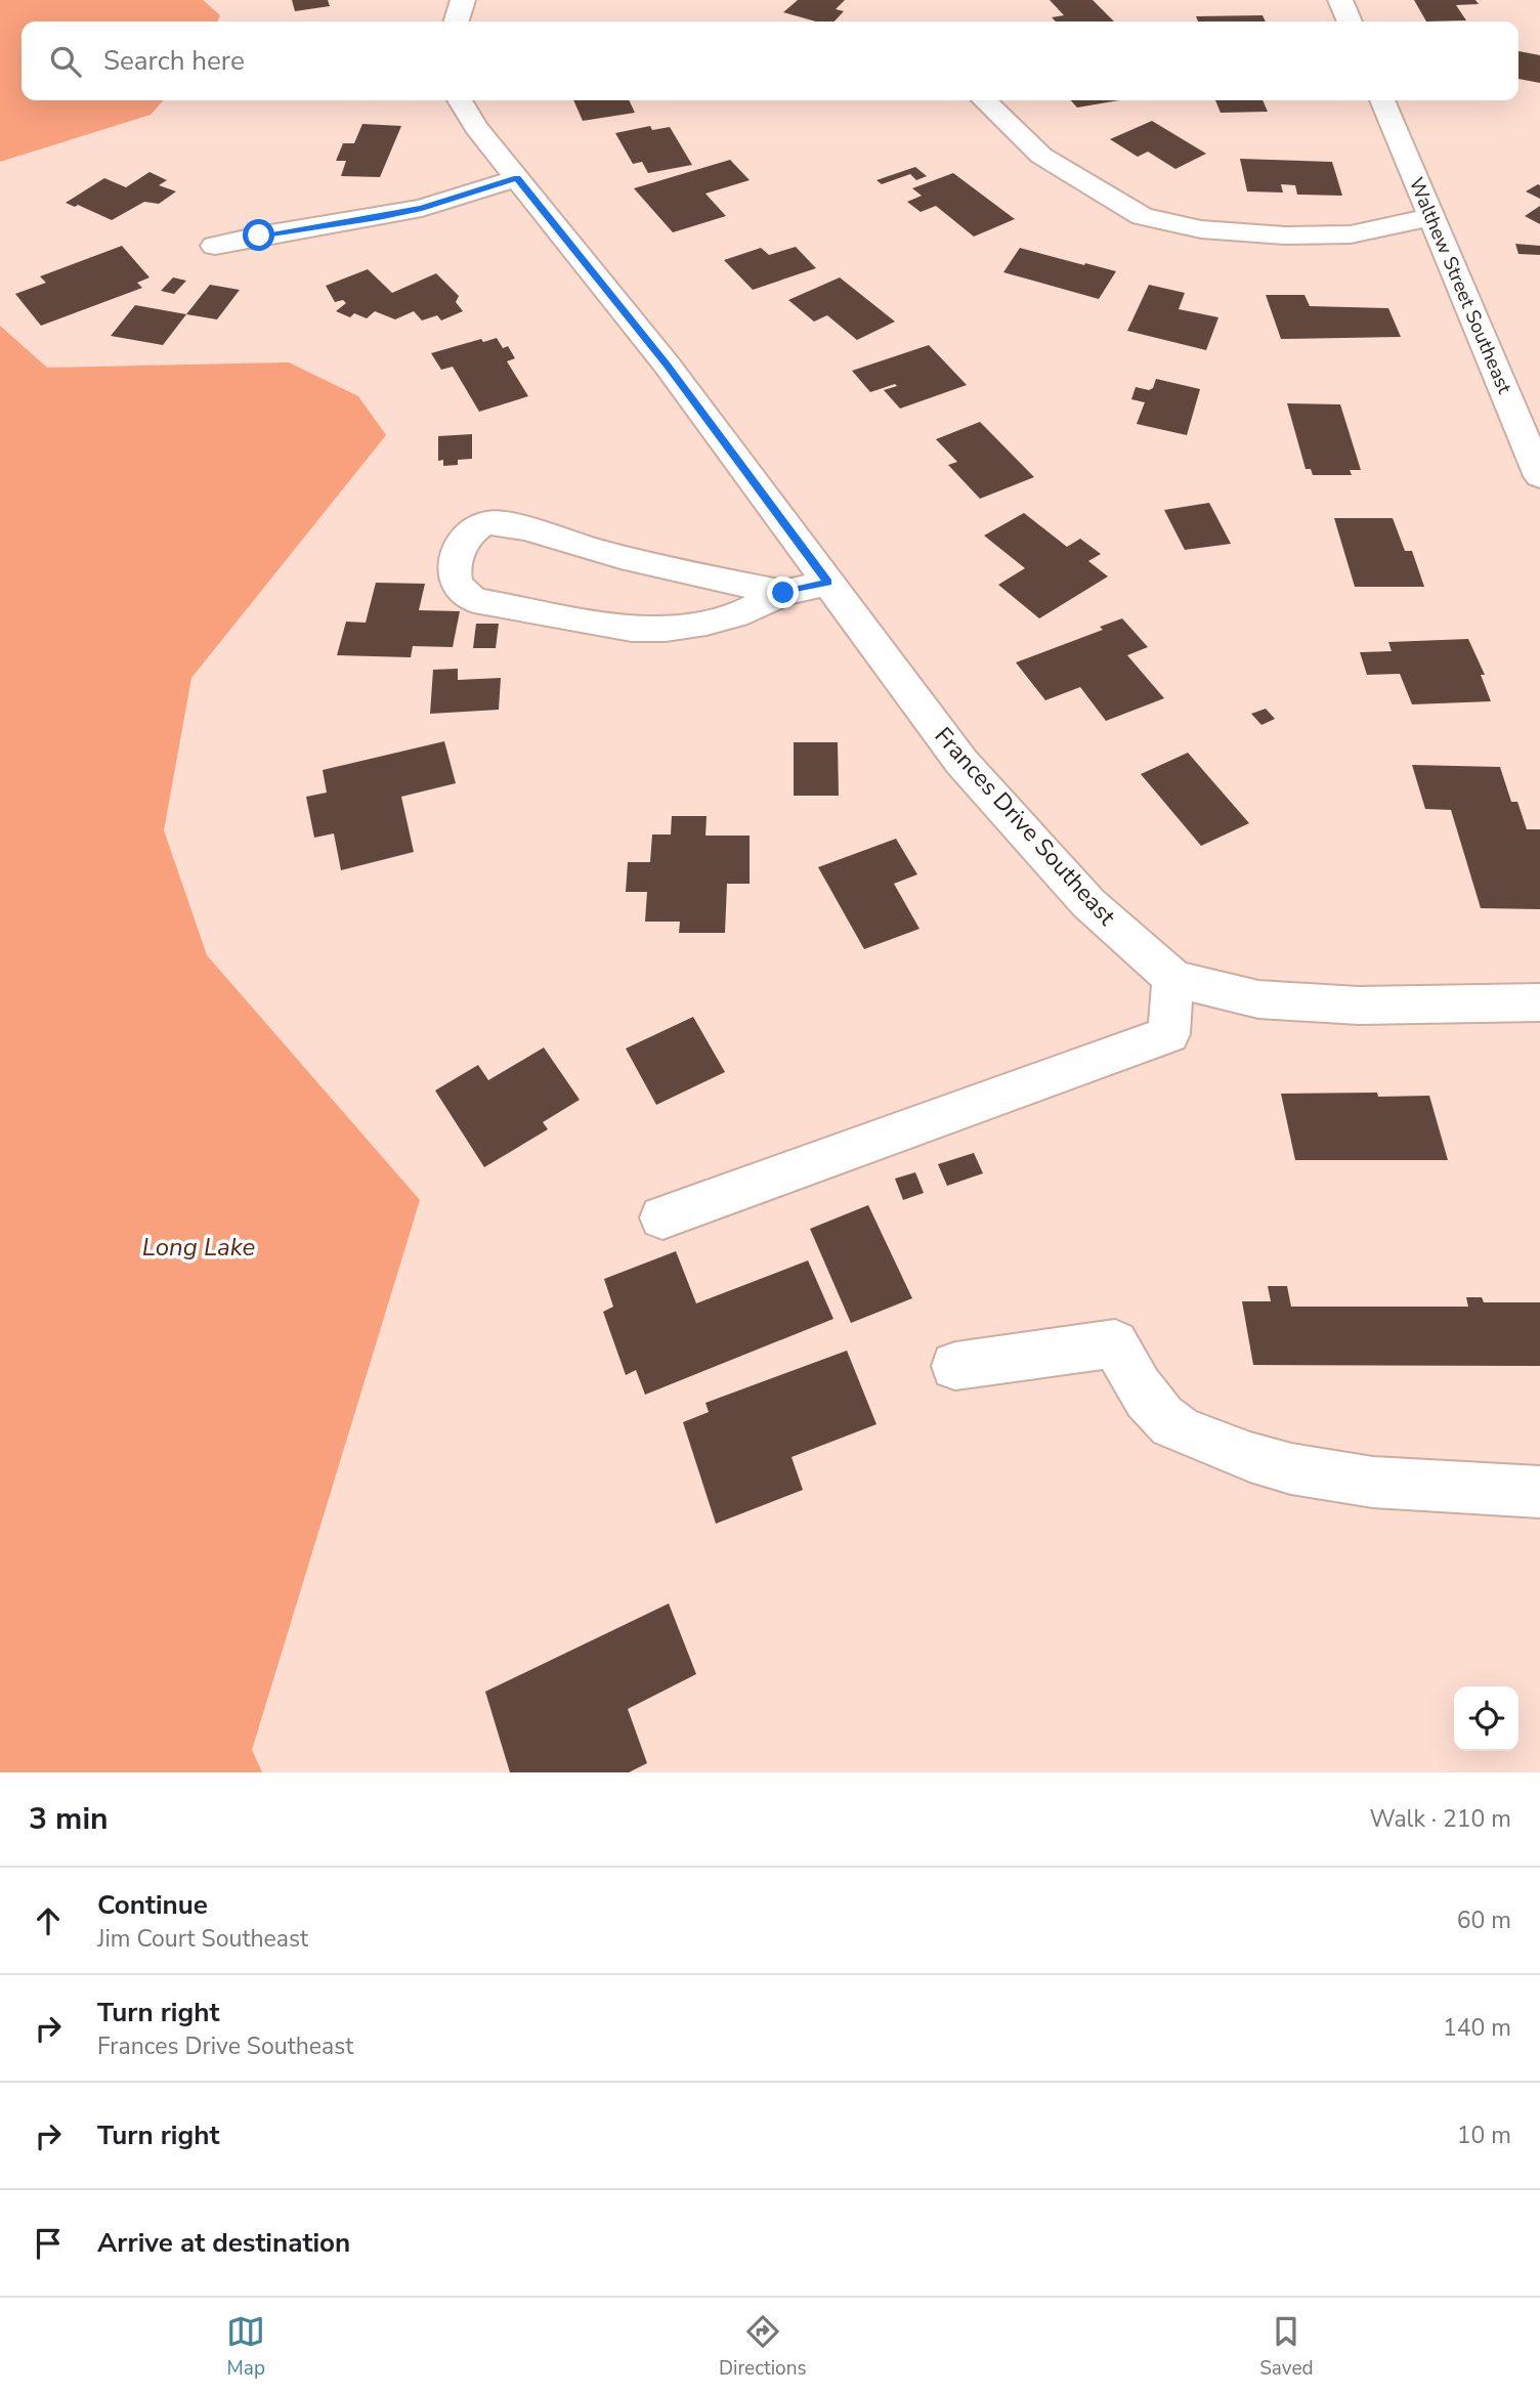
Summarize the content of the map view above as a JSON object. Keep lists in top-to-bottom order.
{
  "streets": {
    "street": ["Walthew Street Southeast", "Frances Drive Southeast"]
  },
  "water": ["Long Lake"],
  "page": {
    "search": "Search here",
    "heading": ["3 min", "Walk · 210 m"],
    "list": [
      ["Continue", "Jim Court Southeast", "60 m"],
      ["Turn right", "Frances Drive Southeast", "140 m"],
      ["Turn right", "10 m"],
      "Arrive at destination"
    ],
    "nav": ["Map", "Directions", "Saved"]
  }
}
